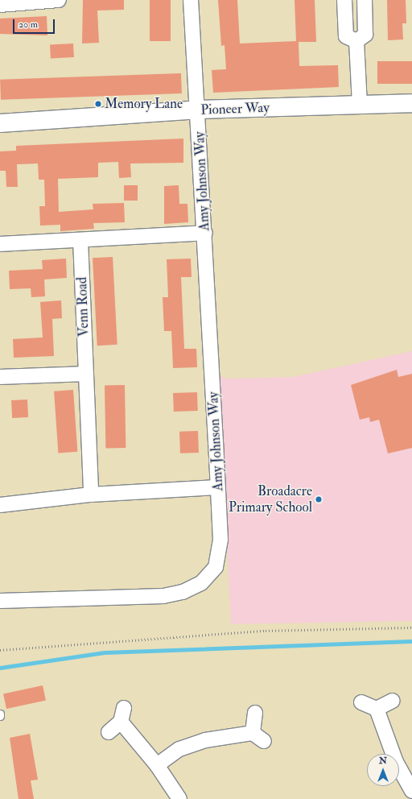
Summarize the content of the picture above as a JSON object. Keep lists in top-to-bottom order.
{
  "streets": {
    "street": ["Pioneer Way", "Amy Johnson Way", "Venn Road"]
  },
  "crossings": [
    ["Pioneer Way", "Amy Johnson Way"]
  ],
  "places": ["Memory Lane", "Broadacre Primary School"],
  "scale_bar": "20 m",
  "north": "top"
}
